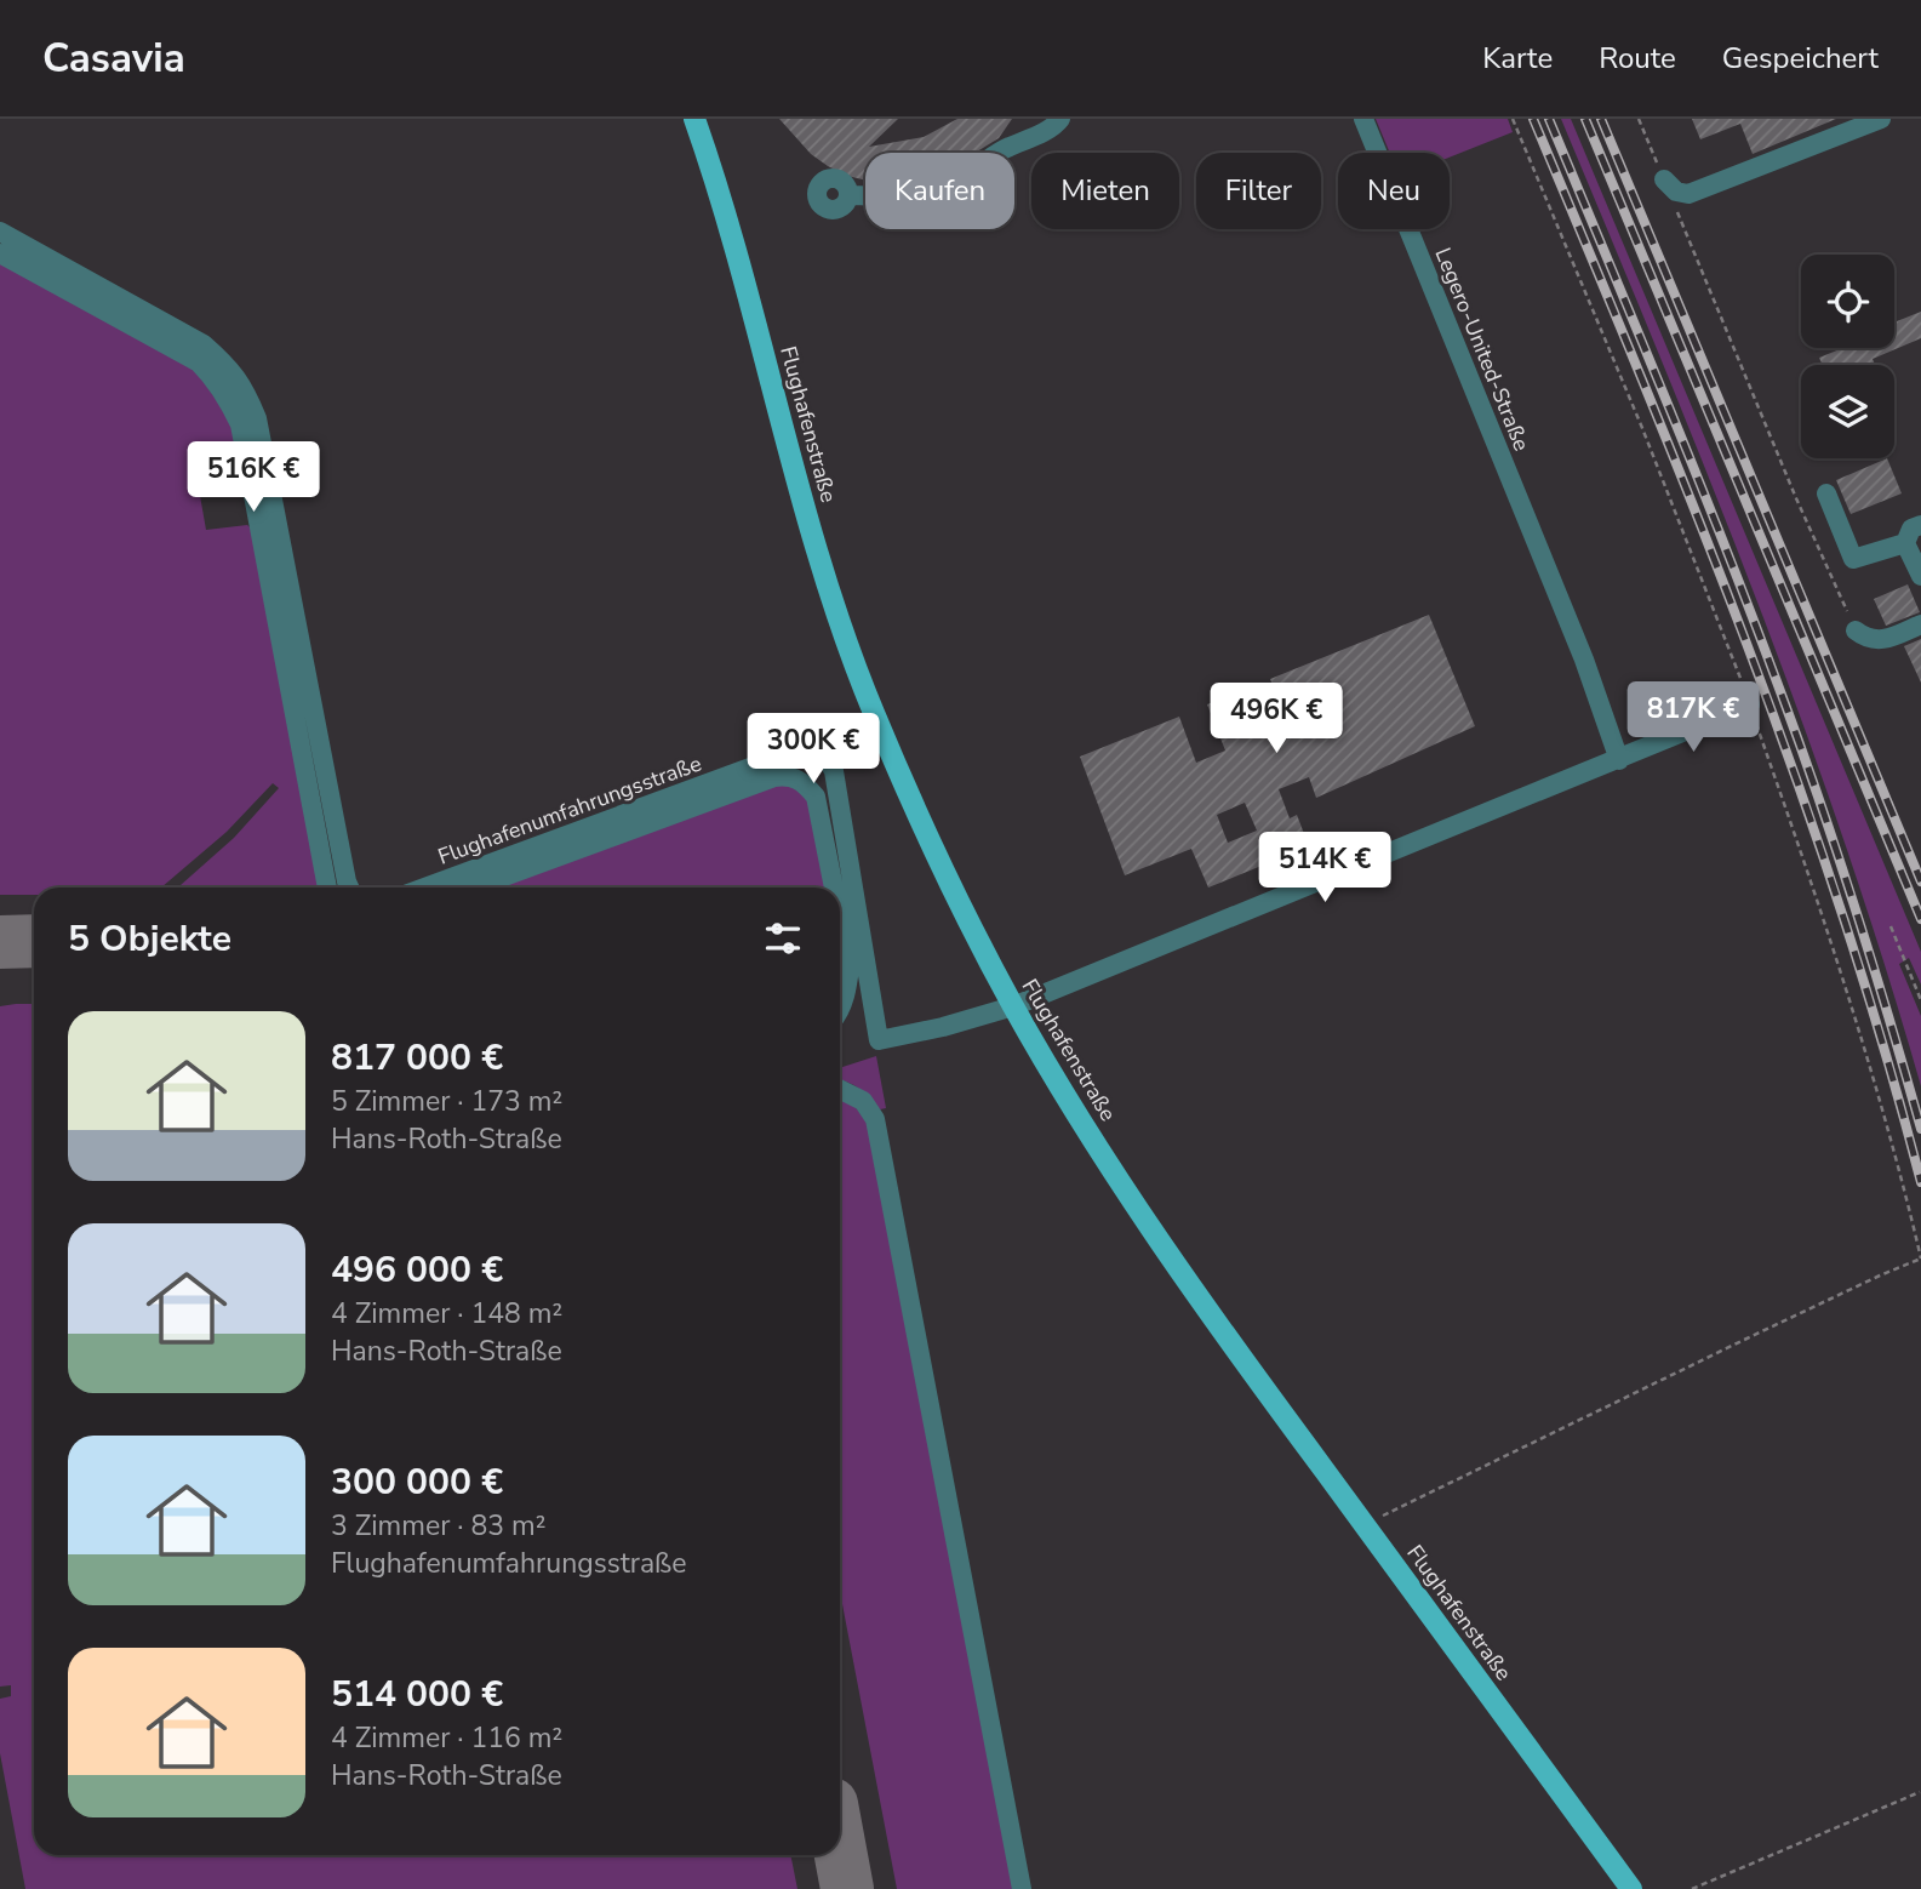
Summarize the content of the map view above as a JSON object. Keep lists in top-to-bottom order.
{
  "streets": {
    "main road": ["Flughafenstraße"],
    "street": ["Legero-United-Straße", "Flughafenumfahrungsstraße"]
  },
  "crossings": [
    ["Flughafenstraße", "Flughafenumfahrungsstraße"]
  ],
  "page": {
    "header": "Casavia",
    "nav": ["Karte", "Route", "Gespeichert"],
    "chip": [
      "Kaufen",
      "Mieten",
      "Filter",
      "Neu"
    ],
    "price": [
      "516K €",
      "817K €",
      "496K €",
      "300K €",
      "514K €"
    ],
    "heading": "5 Objekte",
    "list": [
      {
        "name": "817 000 €",
        "note": "5 Zimmer · 173 m² · Hans-Roth-Straße"
      },
      {
        "name": "496 000 €",
        "note": "4 Zimmer · 148 m² · Hans-Roth-Straße"
      },
      {
        "name": "300 000 €",
        "note": "3 Zimmer · 83 m² · Flughafenumfahrungsstraße"
      },
      {
        "name": "514 000 €",
        "note": "4 Zimmer · 116 m² · Hans-Roth-Straße"
      }
    ]
  }
}
